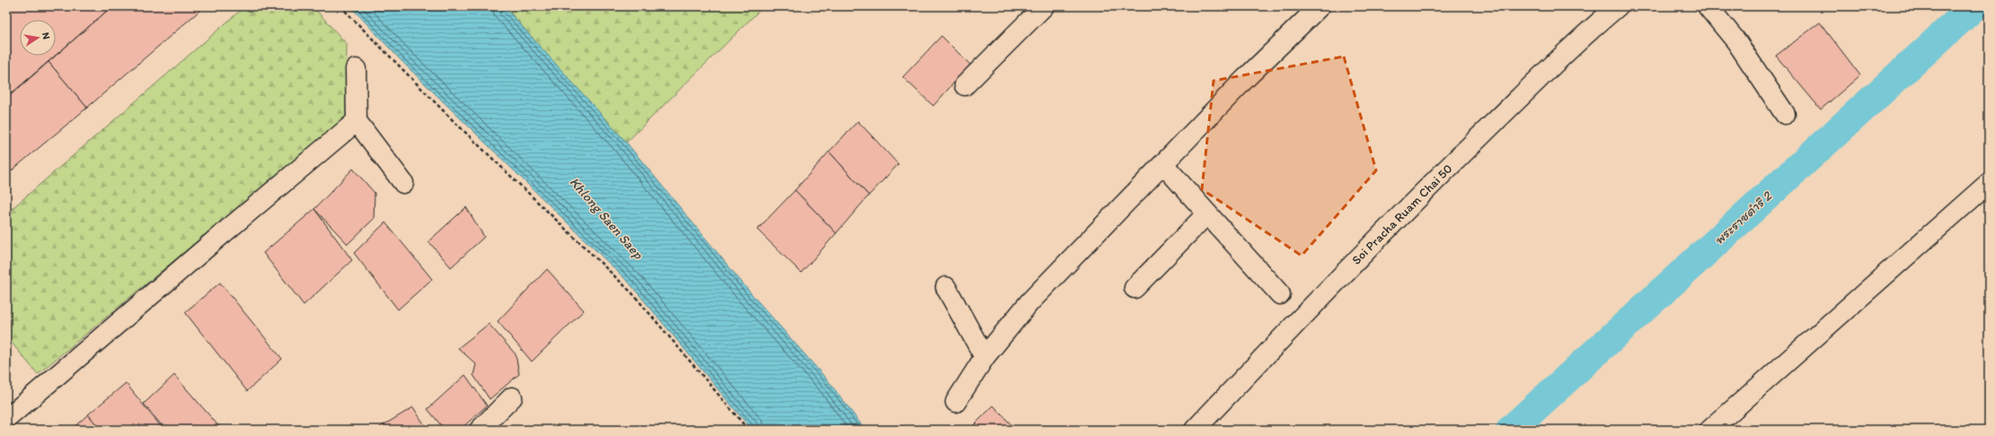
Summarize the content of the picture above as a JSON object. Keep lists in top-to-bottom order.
{
  "streets": {
    "street": ["Soi Pracha Ruam Chai 50"]
  },
  "water": ["Khlong Saen Saep", "พระราชดำริ 2"],
  "north": "right"
}
